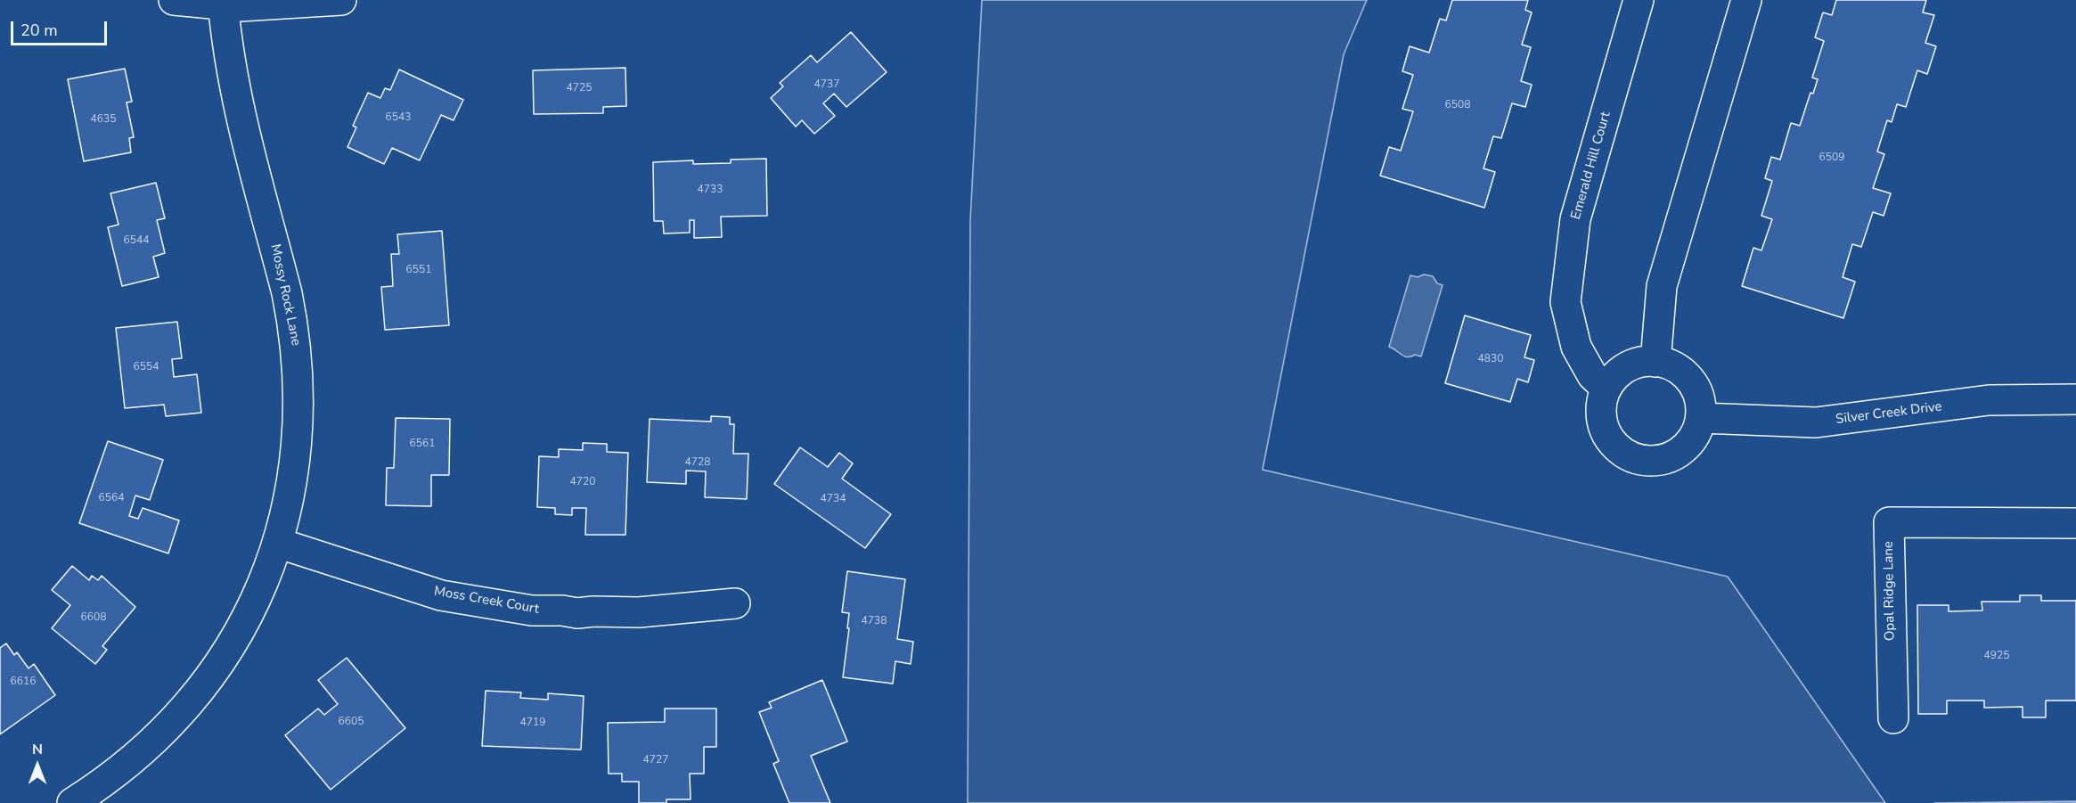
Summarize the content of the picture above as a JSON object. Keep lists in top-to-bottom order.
{
  "streets": {
    "street": [
      "Emerald Hill Court",
      "Mossy Rock Lane",
      "Silver Creek Drive",
      "Opal Ridge Lane",
      "Moss Creek Court"
    ]
  },
  "crossings": [
    ["Emerald Hill Court", "Silver Creek Drive"],
    ["Mossy Rock Lane", "Moss Creek Court"]
  ],
  "house_numbers": [
    "4737",
    "4725",
    "6508",
    "6543",
    "4635",
    "6509",
    "4733",
    "6544",
    "6551",
    "4830",
    "6554",
    "6561",
    "4728",
    "4720",
    "6564",
    "4734",
    "6608",
    "4738",
    "4925",
    "6616",
    "6605",
    "4719",
    "4727"
  ],
  "scale_bar": "20 m",
  "north": "top"
}
